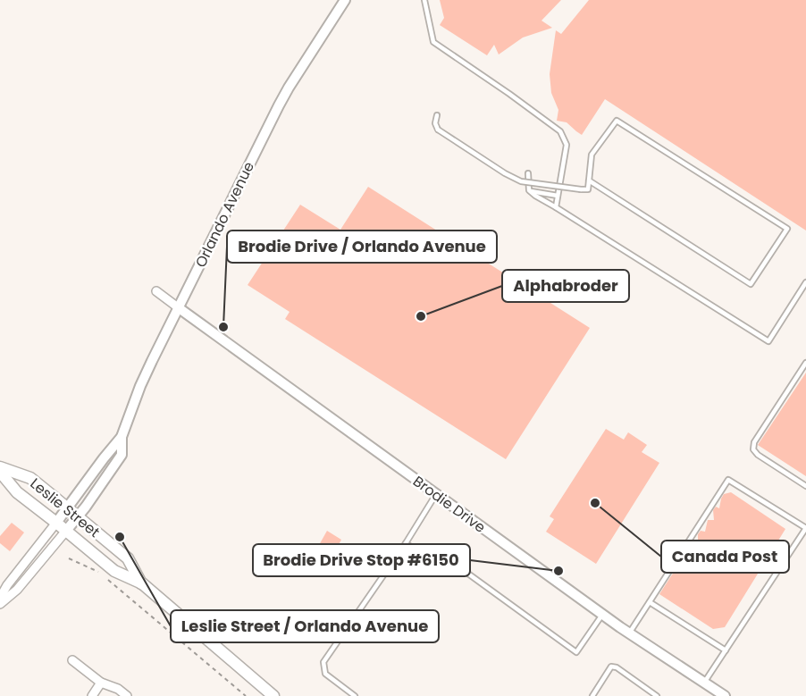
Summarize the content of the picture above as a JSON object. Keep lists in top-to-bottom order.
{
  "streets": {
    "main road": ["Leslie Street"],
    "street": ["Orlando Avenue", "Brodie Drive"]
  },
  "crossings": [
    ["Orlando Avenue", "Brodie Drive"],
    ["Orlando Avenue", "Leslie Street"]
  ],
  "places": [
    "Alphabroder",
    "Brodie Drive / Orlando Avenue",
    "Canada Post",
    "Leslie Street / Orlando Avenue",
    "Brodie Drive Stop #6150"
  ]
}
